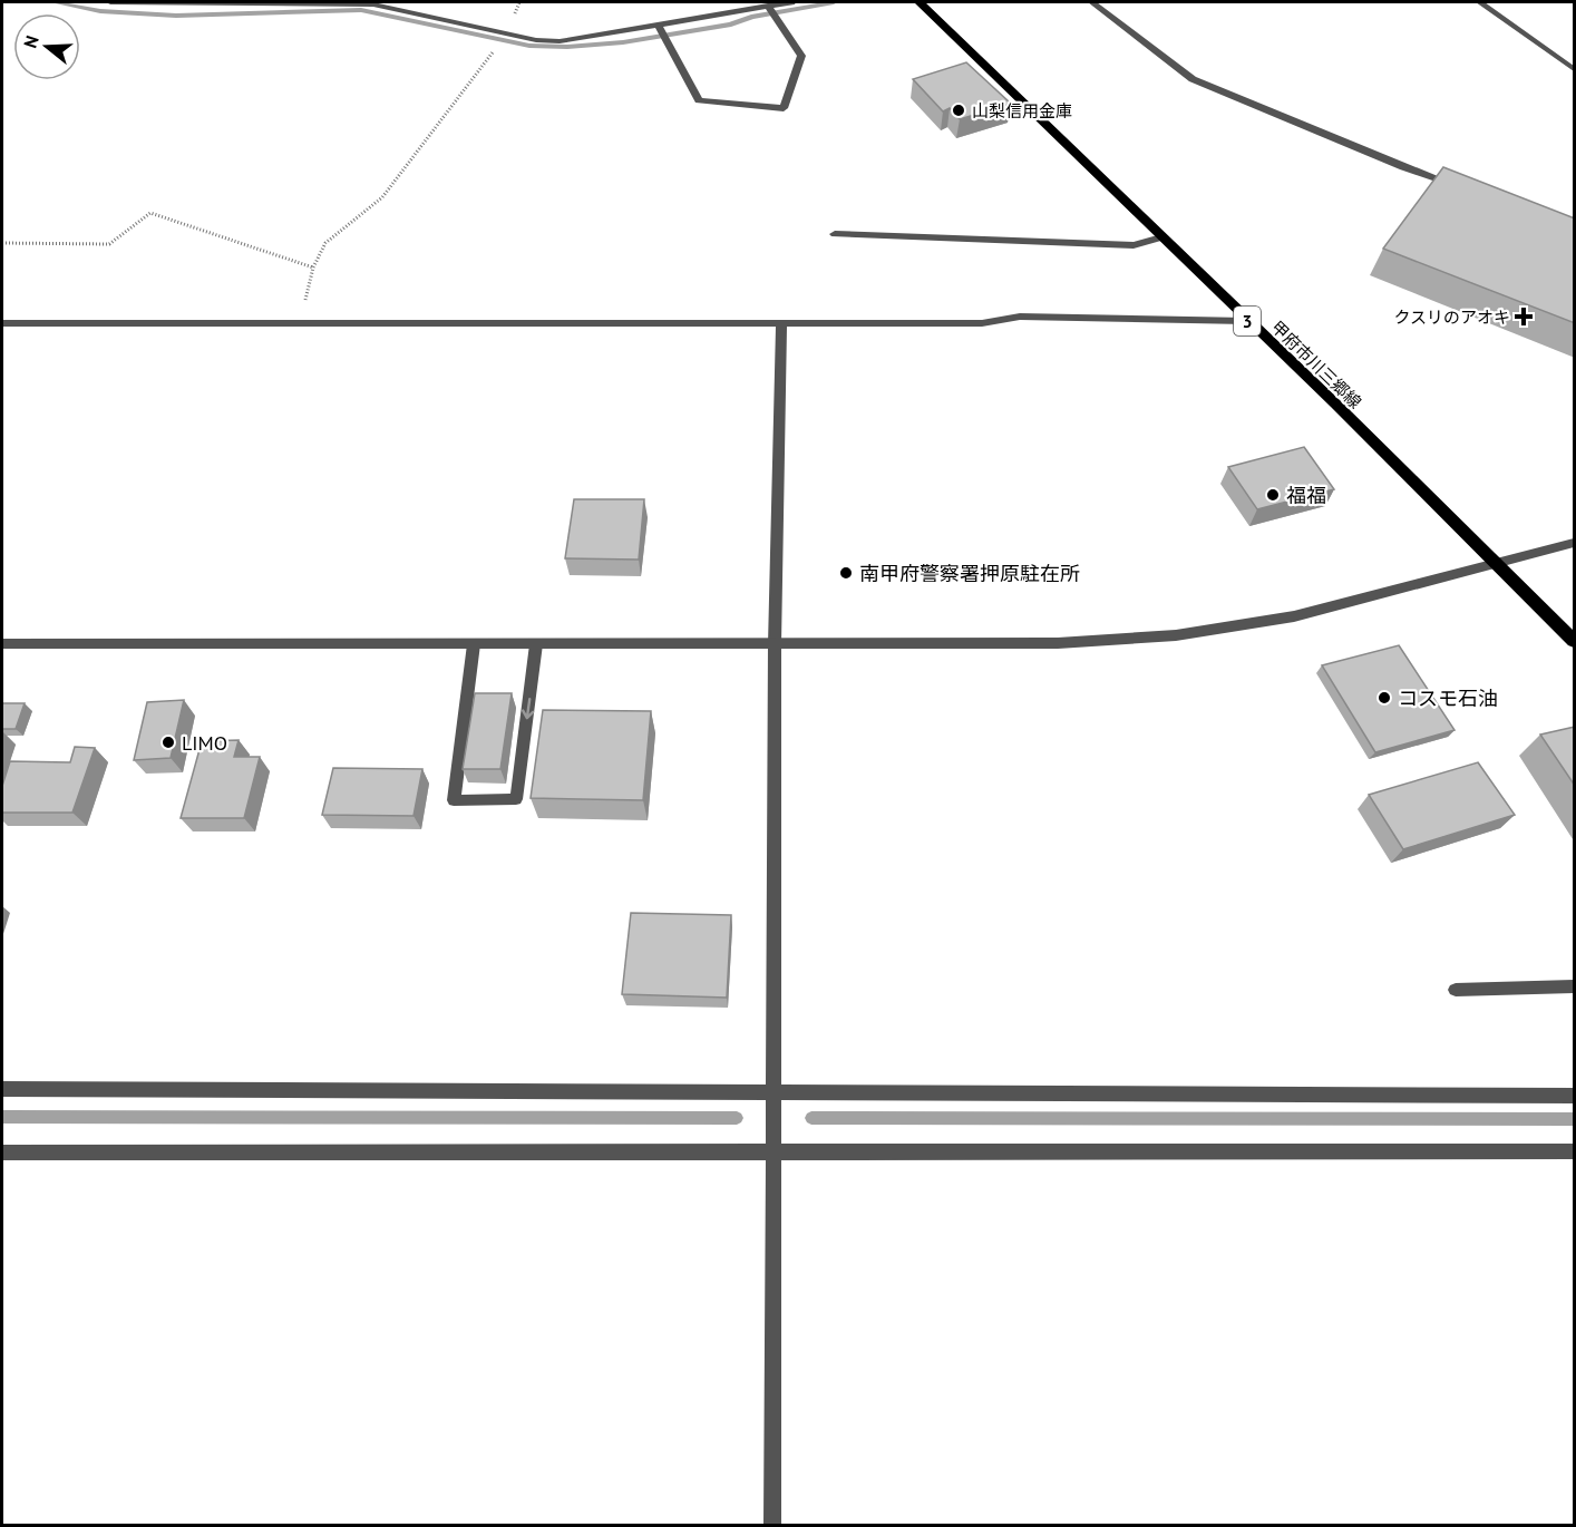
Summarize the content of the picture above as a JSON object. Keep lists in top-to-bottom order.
{
  "streets": {
    "main road": ["3", "甲府市川三郷線"]
  },
  "places": {
    "other": [
      "山梨信用金庫",
      "福福",
      "南甲府警察署押原駐在所",
      "コスモ石油",
      "LIMO"
    ],
    "health": ["クスリのアオキ"]
  },
  "north": "left"
}
